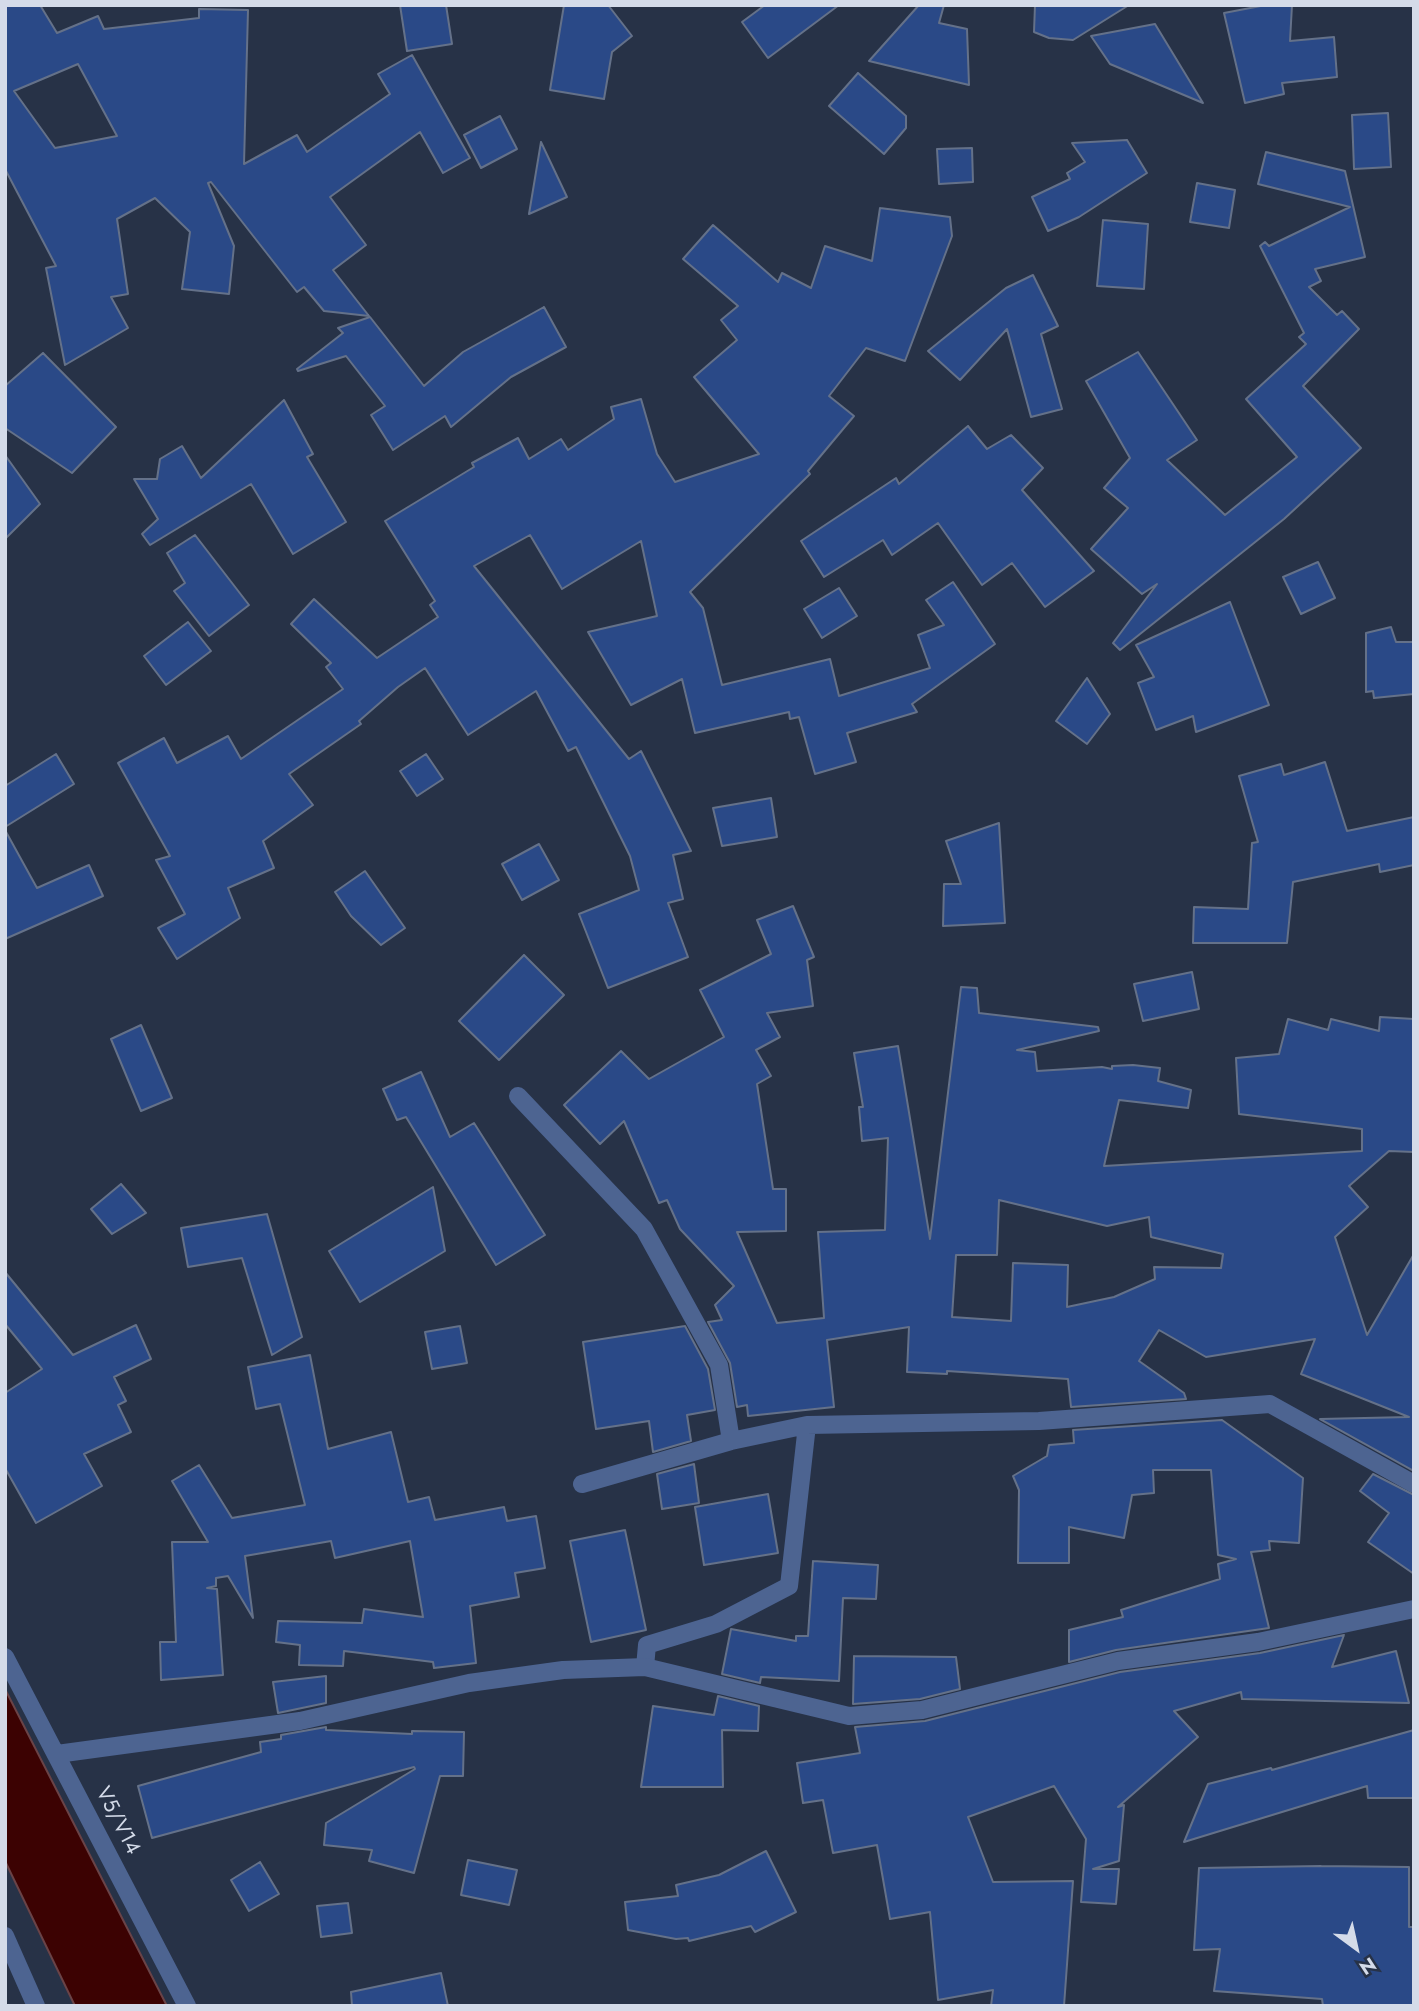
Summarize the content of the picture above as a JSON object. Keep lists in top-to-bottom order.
{
  "streets": {
    "street": ["V5/V14"]
  },
  "north": "bottom right"
}
